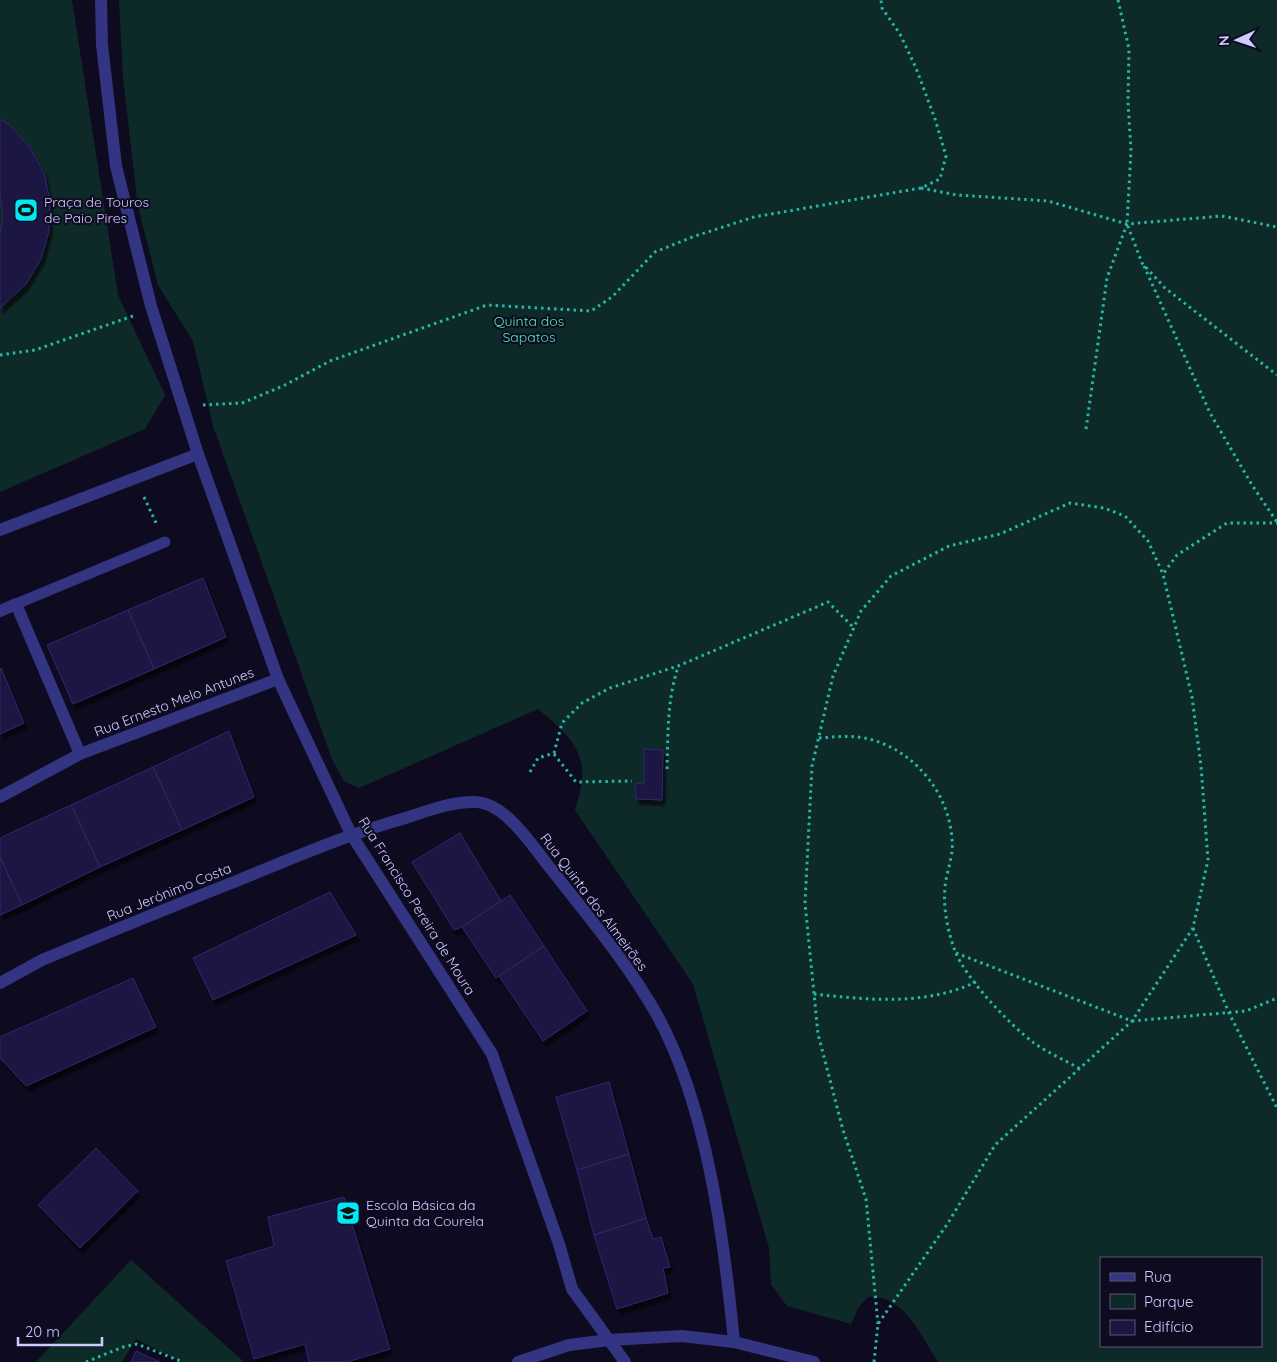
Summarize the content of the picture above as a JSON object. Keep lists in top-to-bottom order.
{
  "streets": {
    "street": [
      "Rua Ernesto Melo Antunes",
      "Rua Jerónimo Costa",
      "Rua Quinta dos Almeirões",
      "Rua Francisco Pereira de Moura"
    ]
  },
  "crossings": [
    ["Rua Ernesto Melo Antunes", "Rua Francisco Pereira de Moura"],
    ["Rua Jerónimo Costa", "Rua Quinta dos Almeirões"],
    ["Rua Jerónimo Costa", "Rua Francisco Pereira de Moura"],
    ["Rua Quinta dos Almeirões", "Rua Francisco Pereira de Moura"]
  ],
  "parks": ["Quinta dos Sapatos"],
  "places": {
    "sports": ["Praça de Touros de Paio Pires"],
    "school or university": ["Escola Básica da Quinta da Courela"]
  },
  "legend": ["Rua", "Parque", "Edifício"],
  "scale_bar": "20 m",
  "north": "left"
}
